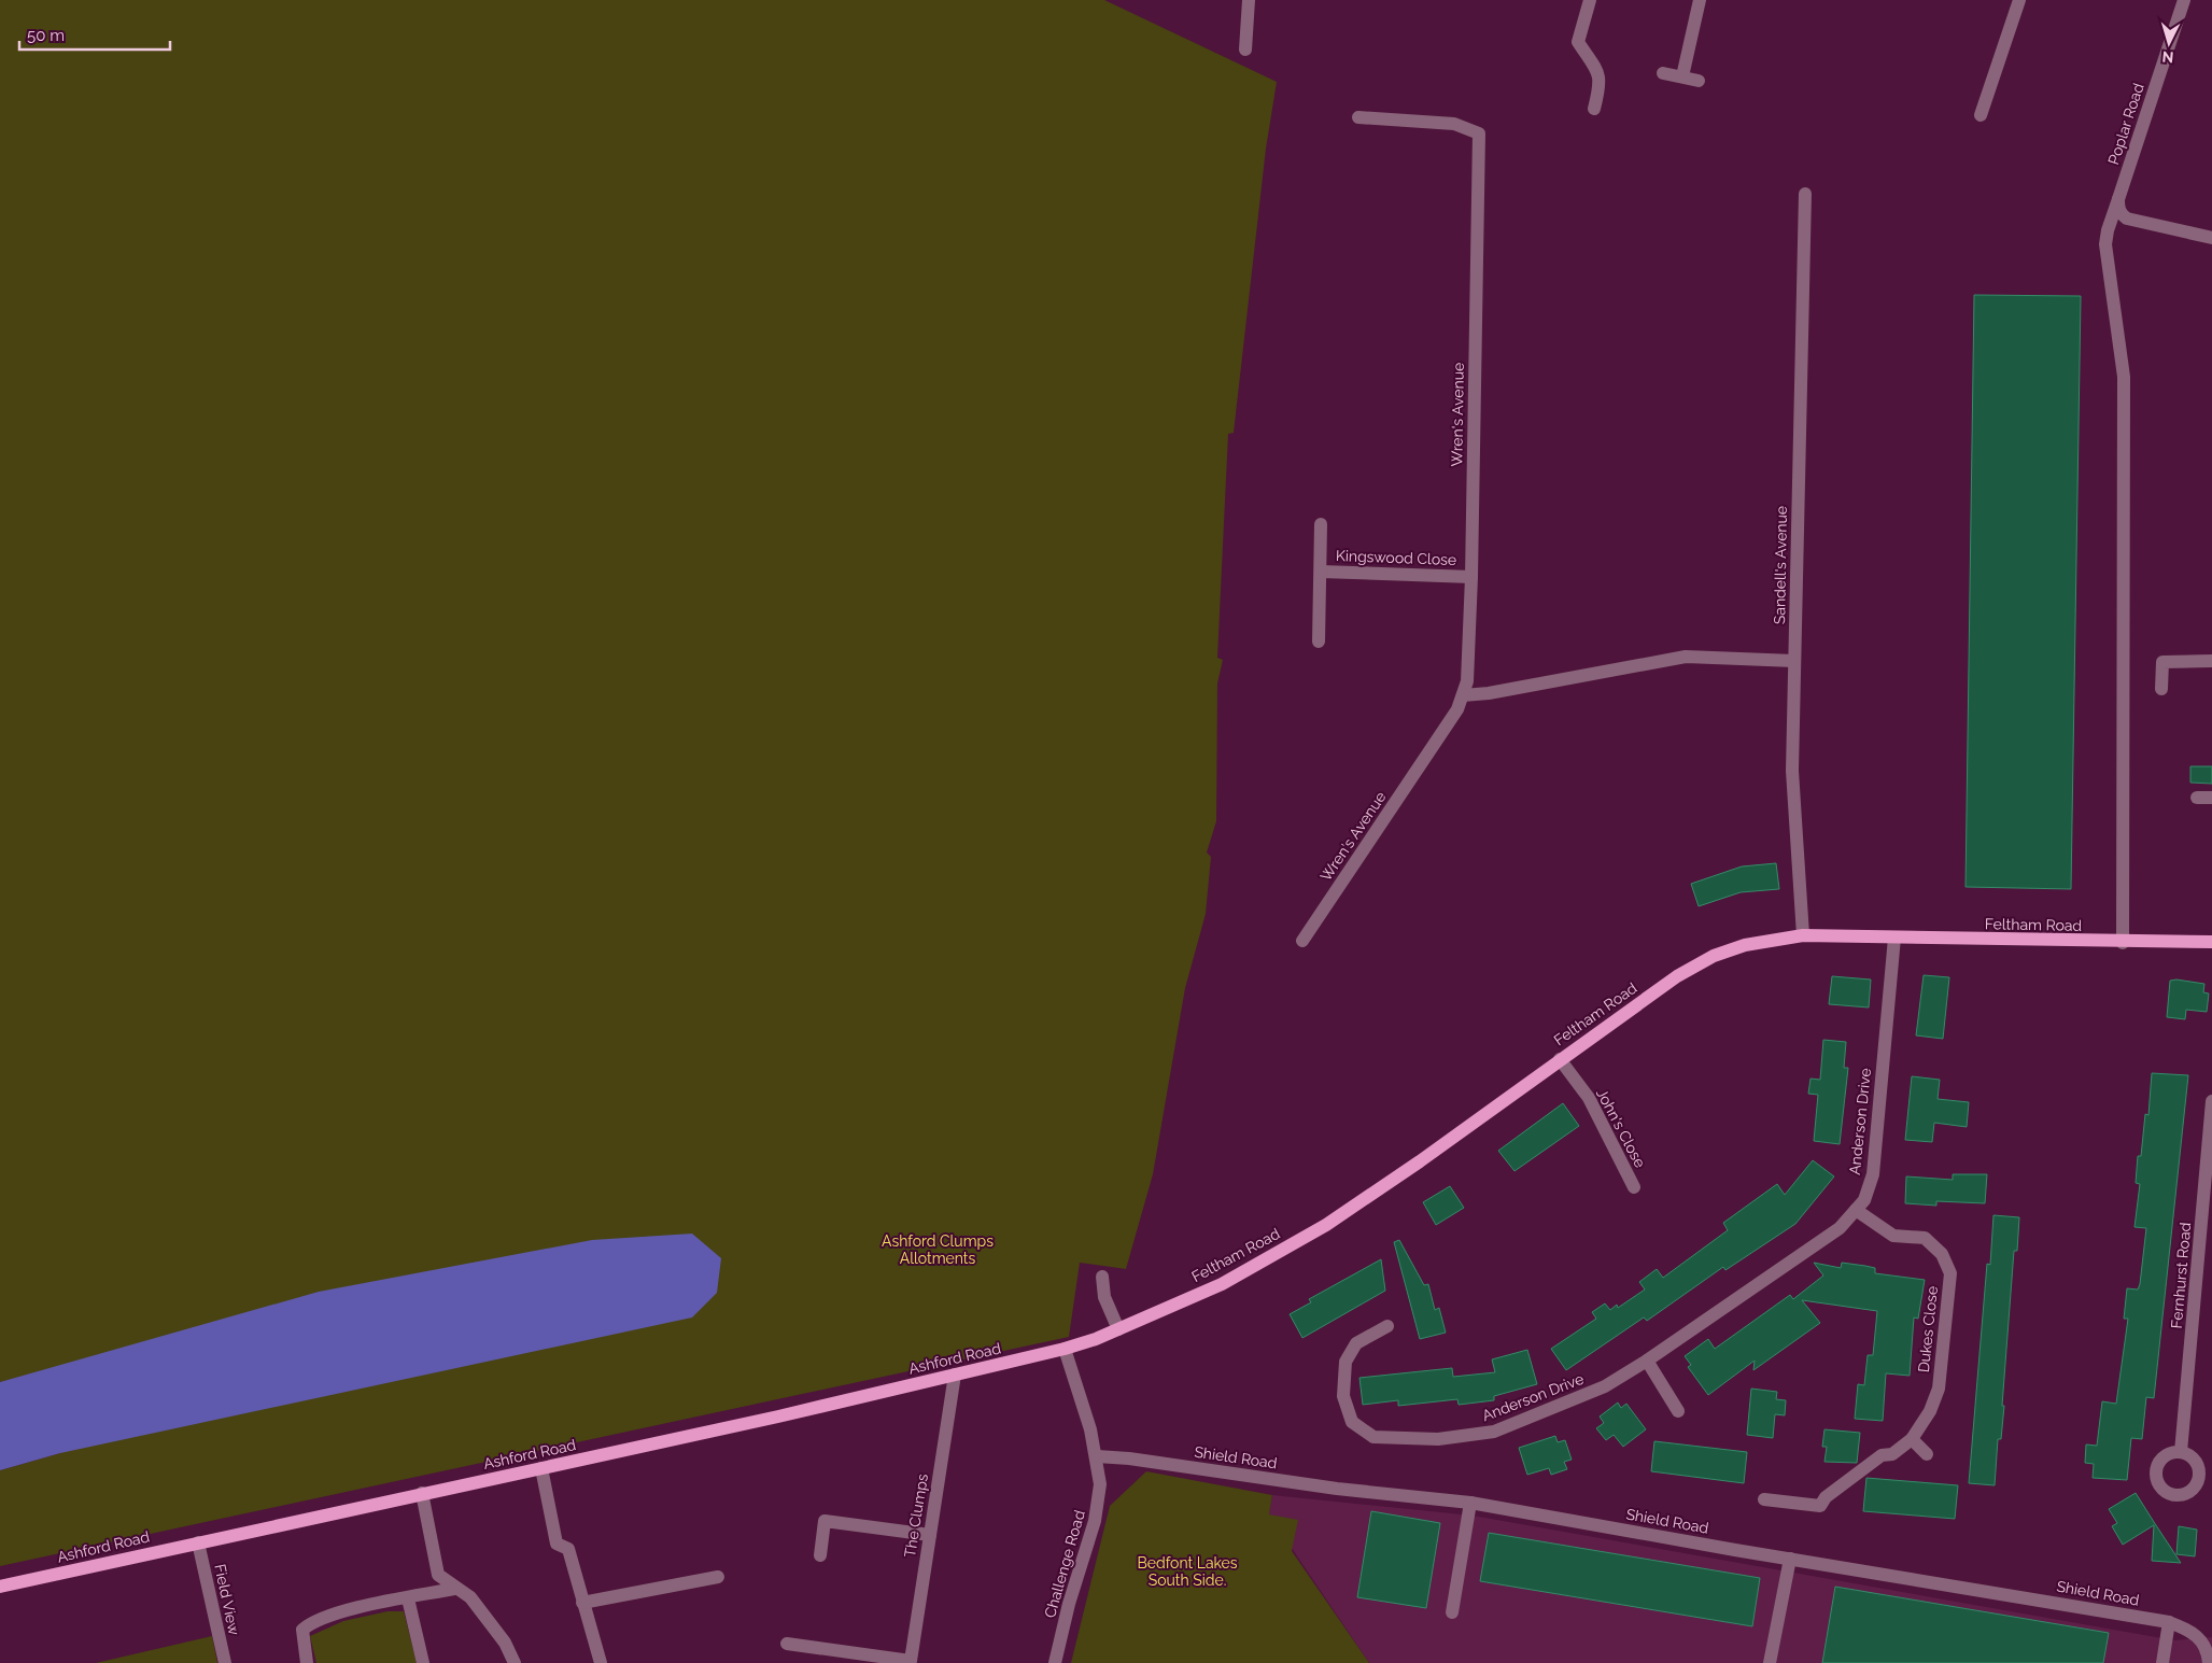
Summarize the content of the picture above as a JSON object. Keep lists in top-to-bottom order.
{
  "streets": {
    "main road": ["Feltham Road", "Ashford Road"],
    "street": [
      "Poplar Road",
      "Wren's Avenue",
      "Kingswood Close",
      "Sandell's Avenue",
      "Anderson Drive",
      "John's Close",
      "Fernhurst Road",
      "Dukes Close",
      "Shield Road",
      "The Clumps",
      "Challenge Road",
      "Field View"
    ]
  },
  "crossings": [
    ["Poplar Road", "Feltham Road"],
    ["Wren's Avenue", "Kingswood Close"],
    ["Sandell's Avenue", "Feltham Road"],
    ["Feltham Road", "Anderson Drive"],
    ["Feltham Road", "John's Close"],
    ["Feltham Road", "Ashford Road"],
    ["Feltham Road", "Challenge Road"],
    ["Anderson Drive", "Dukes Close"],
    ["Ashford Road", "The Clumps"],
    ["Ashford Road", "Challenge Road"],
    ["Ashford Road", "Field View"],
    ["Shield Road", "Challenge Road"]
  ],
  "parks": ["Ashford Clumps Allotments", "Bedfont Lakes South Side."],
  "scale_bar": "50 m",
  "north": "bottom"
}
